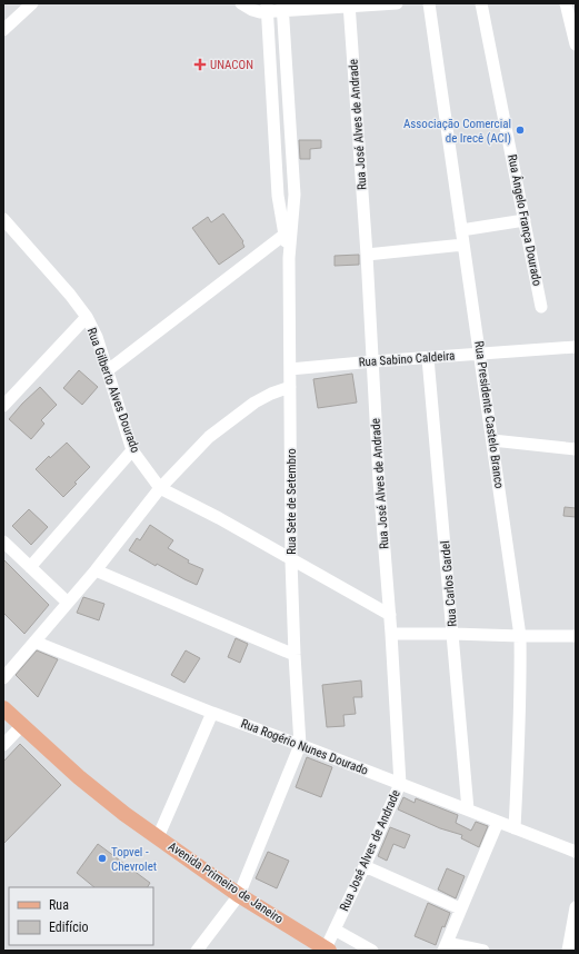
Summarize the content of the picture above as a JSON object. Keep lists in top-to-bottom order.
{
  "streets": {
    "main road": ["Avenida Primeiro de Janeiro"],
    "street": [
      "Rua José Alves de Andrade",
      "Rua Ângelo França Dourado",
      "Rua Sabino Caldeira",
      "Rua Gilberto Alves Dourado",
      "Rua Presidente Castelo Branco",
      "Rua Sete de Setembro",
      "Rua Carlos Gardel",
      "Rua Rogério Nunes Dourado"
    ]
  },
  "crossings": [
    ["Rua José Alves de Andrade", "Rua Sabino Caldeira"],
    ["Rua José Alves de Andrade", "Rua Gilberto Alves Dourado"],
    ["Rua José Alves de Andrade", "Rua Rogério Nunes Dourado"],
    ["Rua José Alves de Andrade", "Avenida Primeiro de Janeiro"],
    ["Rua Sabino Caldeira", "Rua Presidente Castelo Branco"],
    ["Rua Sabino Caldeira", "Rua Sete de Setembro"],
    ["Rua Sabino Caldeira", "Rua Carlos Gardel"],
    ["Rua Gilberto Alves Dourado", "Rua Sete de Setembro"],
    ["Rua Presidente Castelo Branco", "Rua Rogério Nunes Dourado"],
    ["Rua Sete de Setembro", "Rua Rogério Nunes Dourado"],
    ["Rua Carlos Gardel", "Rua Rogério Nunes Dourado"]
  ],
  "places": {
    "health": ["UNACON"],
    "other": ["Associação Comercial de Irecê (ACI)", "Topvel - Chevrolet"]
  },
  "legend": ["Rua", "Edifício"]
}
